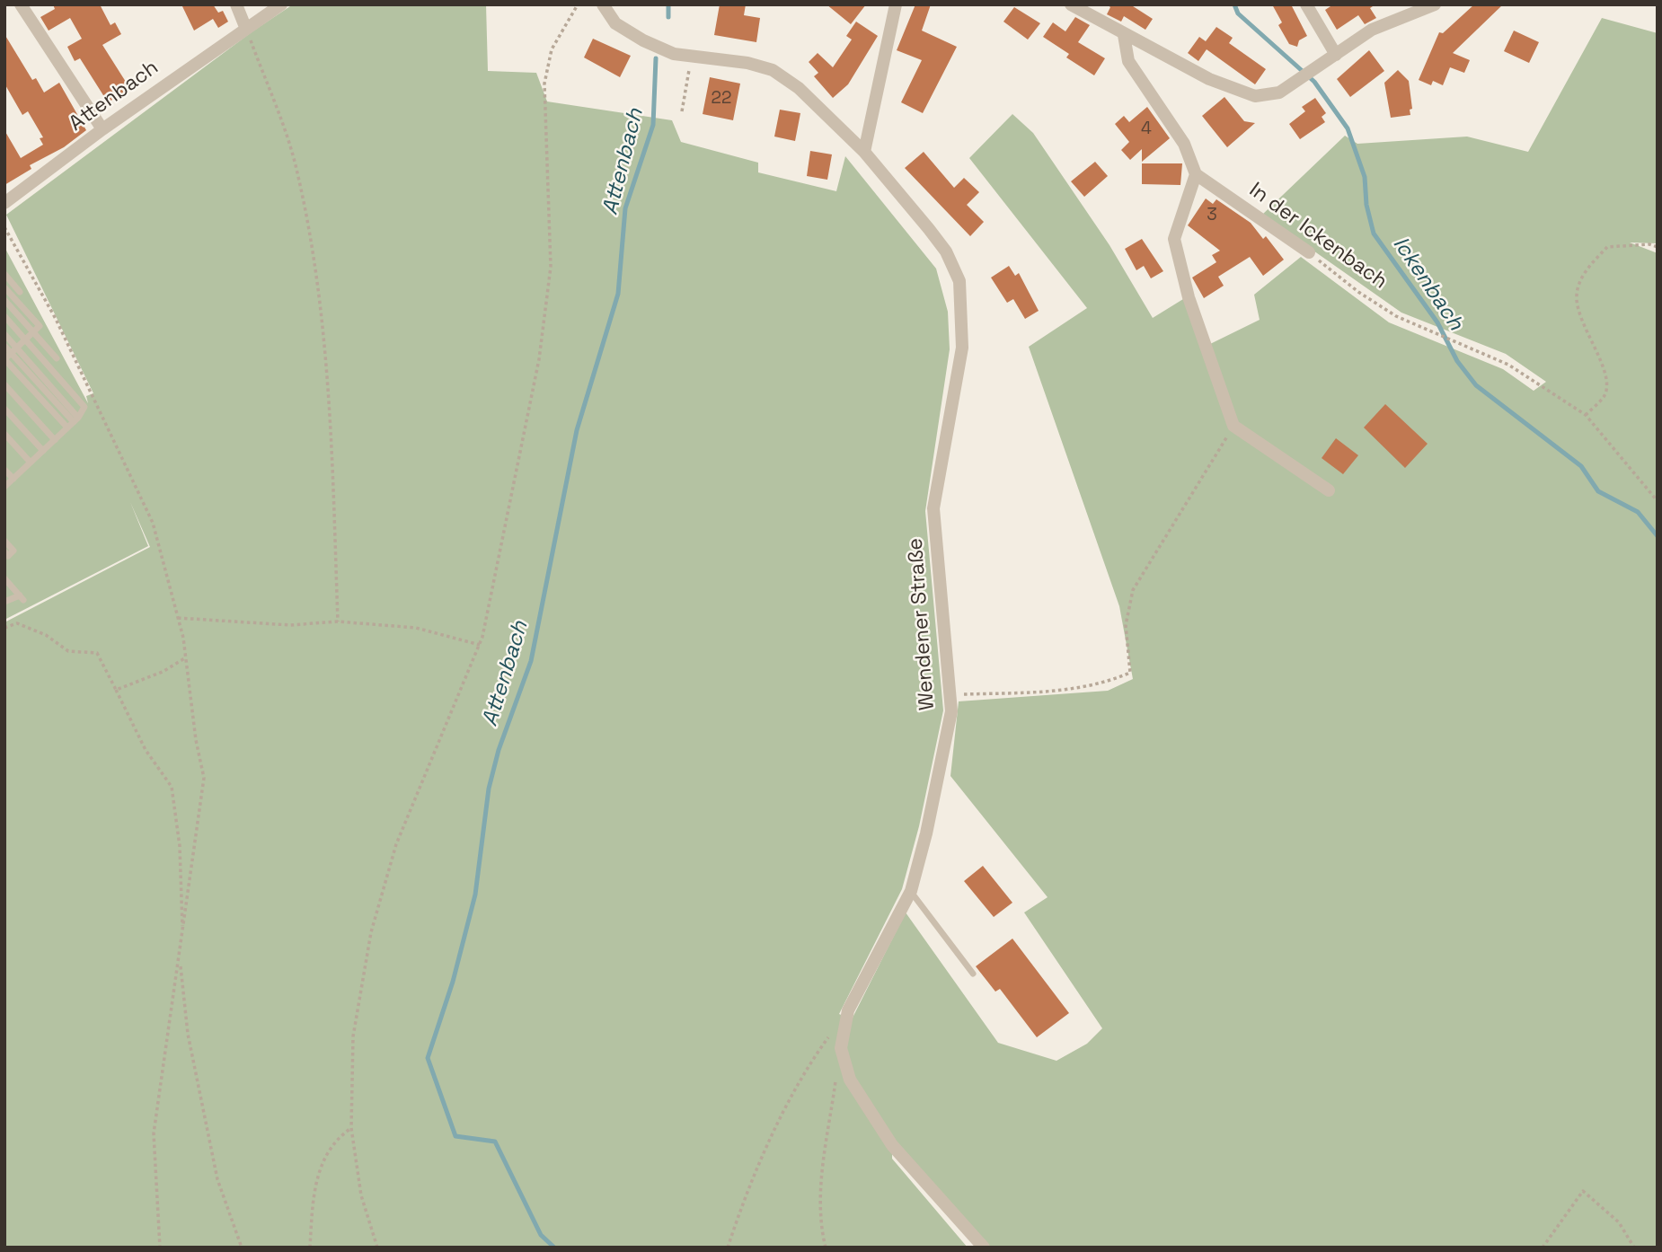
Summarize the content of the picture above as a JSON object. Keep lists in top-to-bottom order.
{
  "streets": {
    "street": ["Attenbach", "In der Ickenbach", "Wendener Straße"]
  },
  "water": ["Attenbach", "Ickenbach"],
  "house_numbers": ["22", "4", "3"]
}
